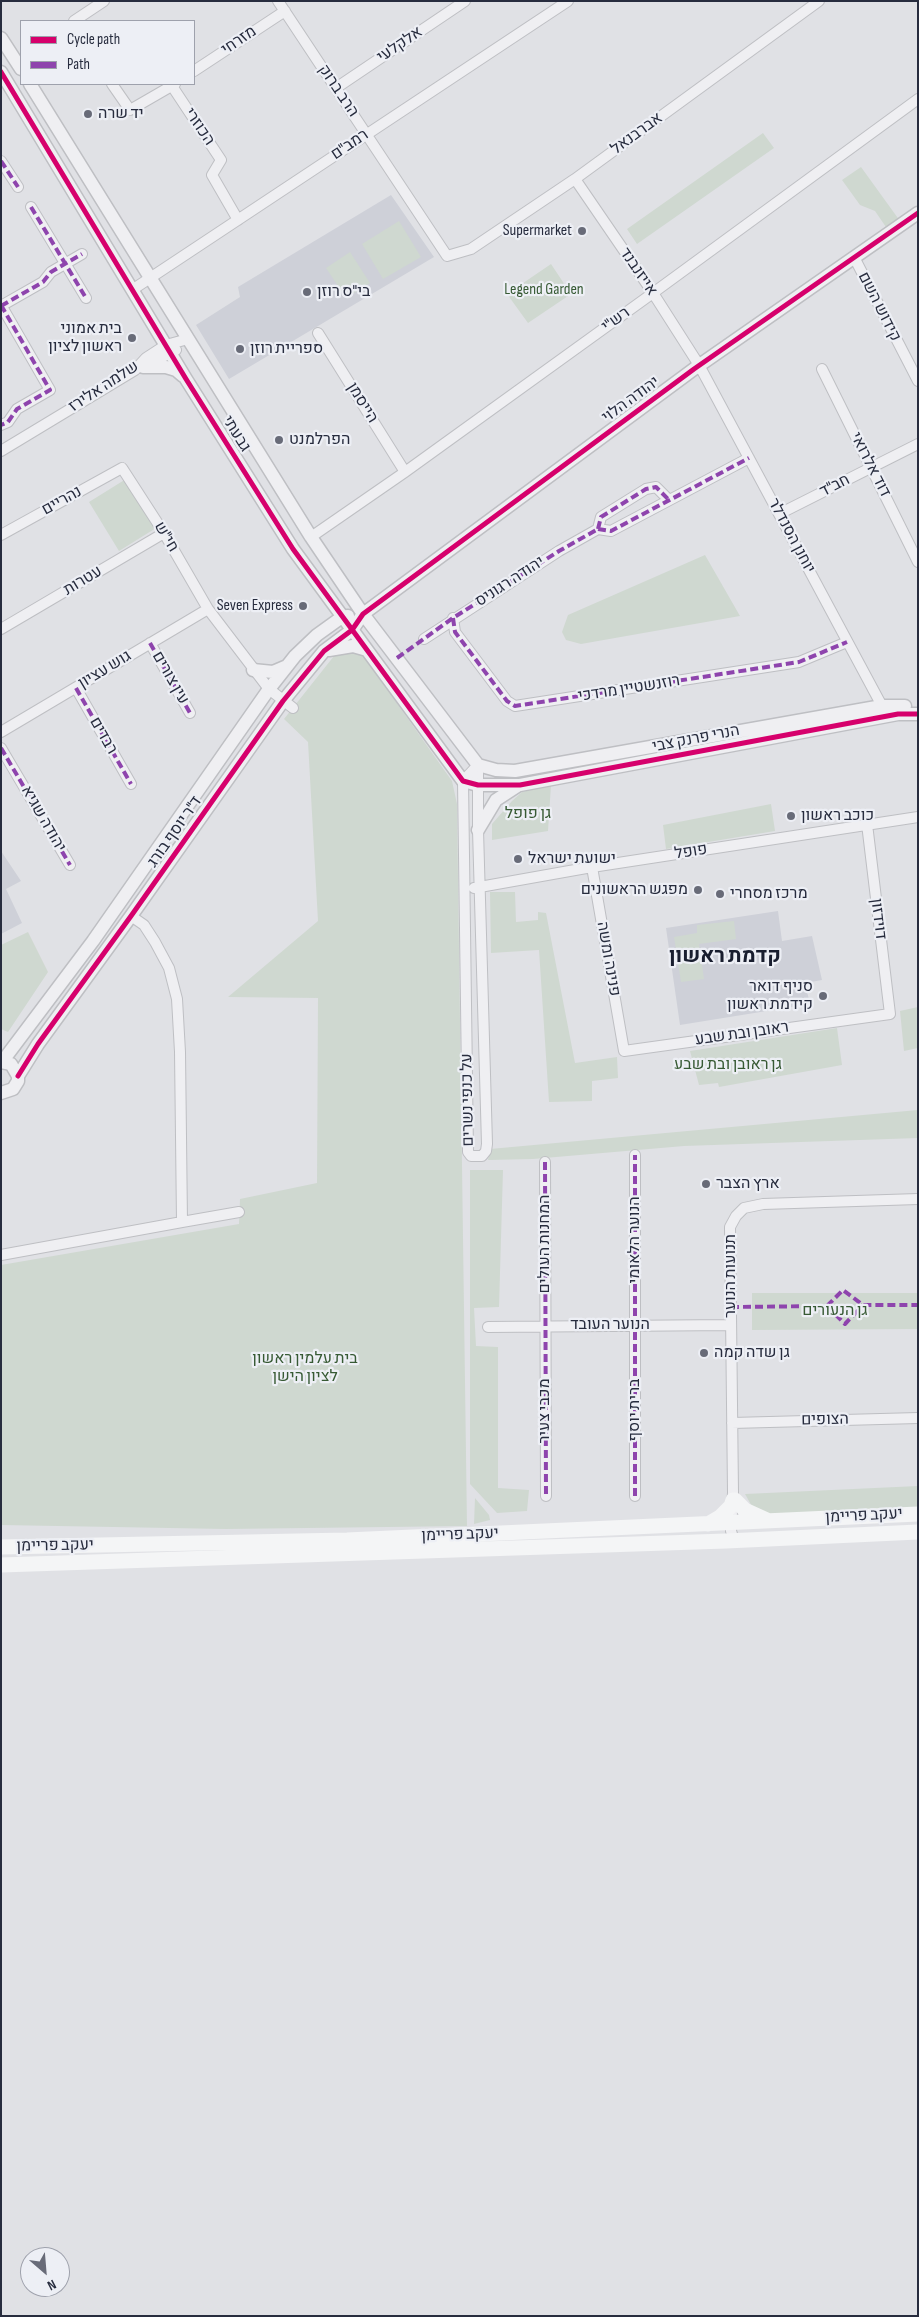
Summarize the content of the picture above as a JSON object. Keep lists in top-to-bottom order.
{
  "streets": {
    "main road": ["יעקב פריימן"],
    "street": [
      "מזרחי",
      "אלקלעי",
      "הרב ברוק",
      "הכוזרי",
      "אברבנאל",
      "רמב\"ם",
      "אייזנבנד",
      "קידוש השם",
      "רש\"י",
      "שלמה אלירז",
      "יהודה הלוי",
      "הייסמן",
      "גבעתי",
      "דוד אלרואי",
      "חב\"ד",
      "נהריים",
      "יוחנן הסנדלר",
      "חי\"ש",
      "עטרות",
      "יהודה רגוניס",
      "גוש עציון",
      "עין צורים",
      "רוזנשטיין מרדכי",
      "רבדים",
      "הנרי פרנק צבי",
      "יהודה שגיא",
      "ד\"ר יוסף בורג",
      "פופל",
      "דוידזון",
      "פנינה ומשה",
      "ראובן ובת שבע",
      "על כנפי נשרים",
      "הנוער הלאומי",
      "המחנות העולים",
      "תנועות הנוער",
      "הנוער העובד",
      "ברית יוסף",
      "מכבי צעיר",
      "הצופים"
    ]
  },
  "crossings": [
    ["מזרחי", "הרב ברוק"],
    ["אלקלעי", "הרב ברוק"],
    ["הרב ברוק", "אברבנאל"],
    ["הרב ברוק", "רמב\"ם"],
    ["הכוזרי", "רמב\"ם"],
    ["אברבנאל", "אייזנבנד"],
    ["רמב\"ם", "גבעתי"],
    ["אייזנבנד", "רש\"י"],
    ["אייזנבנד", "יהודה הלוי"],
    ["אייזנבנד", "יוחנן הסנדלר"],
    ["קידוש השם", "יהודה הלוי"],
    ["רש\"י", "הייסמן"],
    ["רש\"י", "גבעתי"],
    ["שלמה אלירז", "גבעתי"],
    ["יהודה הלוי", "גבעתי"],
    ["יהודה הלוי", "יוחנן הסנדלר"],
    ["יהודה הלוי", "ד\"ר יוסף בורג"],
    ["גבעתי", "הנרי פרנק צבי"],
    ["גבעתי", "ד\"ר יוסף בורג"],
    ["גבעתי", "על כנפי נשרים"],
    ["דוד אלרואי", "חב\"ד"],
    ["חב\"ד", "יוחנן הסנדלר"],
    ["נהריים", "חי\"ש"],
    ["יוחנן הסנדלר", "יהודה רגוניס"],
    ["יוחנן הסנדלר", "רוזנשטיין מרדכי"],
    ["יוחנן הסנדלר", "הנרי פרנק צבי"],
    ["חי\"ש", "עטרות"],
    ["חי\"ש", "גוש עציון"],
    ["חי\"ש", "ד\"ר יוסף בורג"],
    ["יהודה רגוניס", "רוזנשטיין מרדכי"],
    ["גוש עציון", "עין צורים"],
    ["גוש עציון", "רבדים"],
    ["הנרי פרנק צבי", "על כנפי נשרים"],
    ["פופל", "דוידזון"],
    ["פופל", "פנינה ומשה"],
    ["פופל", "על כנפי נשרים"],
    ["דוידזון", "ראובן ובת שבע"],
    ["פנינה ומשה", "ראובן ובת שבע"],
    ["הנוער הלאומי", "הנוער העובד"],
    ["הנוער הלאומי", "ברית יוסף"],
    ["המחנות העולים", "הנוער העובד"],
    ["המחנות העולים", "מכבי צעיר"],
    ["תנועות הנוער", "הנוער העובד"],
    ["תנועות הנוער", "הצופים"],
    ["תנועות הנוער", "יעקב פריימן"],
    ["הנוער העובד", "ברית יוסף"],
    ["הנוער העובד", "מכבי צעיר"]
  ],
  "districts": ["קדמת ראשון"],
  "parks": [
    "Legend Garden",
    "גן פופל",
    "גן ראובן ובת שבע",
    "גן הנעורים",
    "בית עלמין ראשון לציון הישן"
  ],
  "places": [
    "יד שרה",
    "Supermarket",
    "בי\"ס רוזן",
    "בית אמוני ראשון לציון",
    "ספריית רוזן",
    "הפרלמנט",
    "Seven Express",
    "כוכב ראשון",
    "ישועת ישראל",
    "מפגש הראשונים",
    "מרכז מסחרי",
    "סניף דואר קידמת ראשון",
    "ארץ הצבר",
    "גן שדה קמה"
  ],
  "legend": ["Cycle path", "Path"],
  "north": "bottom right"
}
